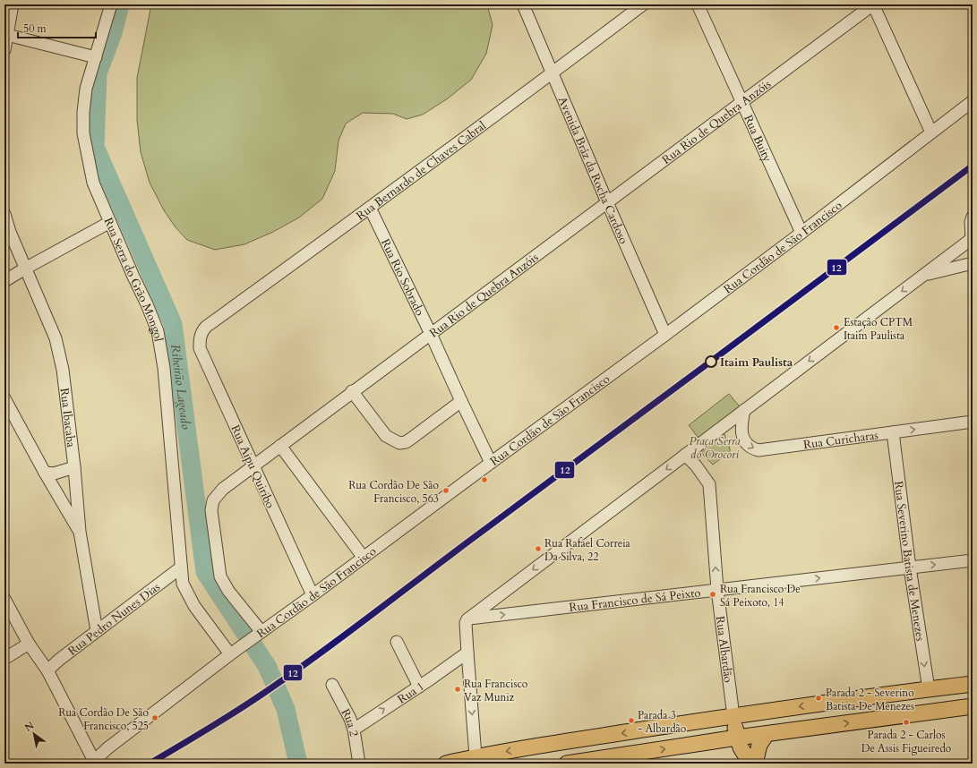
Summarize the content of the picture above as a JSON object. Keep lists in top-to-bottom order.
{
  "streets": {
    "main road": ["Rua Albardão"],
    "street": [
      "Rua Rio de Quebra Anzóis",
      "Rua Buity",
      "Rua Bernardo de Chaves Cabral",
      "Avenida Bráz da Rocha Cardoso",
      "Rua Cordão de São Francisco",
      "Rua Rio Sobrado",
      "Rua Serra do Grão Mongol",
      "Rua Ibacaba",
      "Rua Curicharas",
      "Rua Aipu Quiribo",
      "Rua Severino Batista de Menezes",
      "Rua Francisco de Sá Peixto",
      "Rua Pedro Nunes Dias",
      "Rua 1",
      "Rua 2"
    ]
  },
  "crossings": [
    ["Rua Rio de Quebra Anzóis", "Rua Buity"],
    ["Rua Rio de Quebra Anzóis", "Avenida Bráz da Rocha Cardoso"],
    ["Rua Rio de Quebra Anzóis", "Rua Cordão de São Francisco"],
    ["Rua Rio de Quebra Anzóis", "Rua Rio Sobrado"],
    ["Rua Rio de Quebra Anzóis", "Rua Aipu Quiribo"],
    ["Rua Buity", "Rua Cordão de São Francisco"],
    ["Rua Bernardo de Chaves Cabral", "Avenida Bráz da Rocha Cardoso"],
    ["Rua Bernardo de Chaves Cabral", "Rua Rio Sobrado"],
    ["Rua Bernardo de Chaves Cabral", "Rua Aipu Quiribo"],
    ["Avenida Bráz da Rocha Cardoso", "Rua Cordão de São Francisco"],
    ["Rua Cordão de São Francisco", "Rua Rio Sobrado"],
    ["Rua Cordão de São Francisco", "Rua Serra do Grão Mongol"],
    ["Rua Cordão de São Francisco", "Rua Aipu Quiribo"],
    ["Rua Serra do Grão Mongol", "Rua Pedro Nunes Dias"],
    ["Rua Ibacaba", "Rua Pedro Nunes Dias"],
    ["Rua Curicharas", "Rua Severino Batista de Menezes"],
    ["Rua Severino Batista de Menezes", "Rua Francisco de Sá Peixto"],
    ["Rua Francisco de Sá Peixto", "Rua Albardão"],
    ["Rua 1", "Rua 2"]
  ],
  "one_way": [
    "Rua Curicharas",
    "Rua Severino Batista de Menezes",
    "Rua Francisco de Sá Peixto",
    "Rua Albardão",
    "Rua 1"
  ],
  "water": ["Ribeirão Lageado"],
  "parks": ["Praça Serra do Orocori"],
  "places": [
    "Estação CPTM Itaim Paulista",
    "Itaim Paulista",
    "Rua Cordão De São Francisco, 563",
    "Rua Rafael Correia Da Silva, 22",
    "Rua Francisco De Sá Peixoto, 14",
    "Rua Francisco Vaz Muniz",
    "Parada 2 - Severino Batista De Menezes",
    "Rua Cordão De São Francisco, 525",
    "Parada 3 - Albardão",
    "Parada 2 - Carlos De Assis Figueiredo"
  ],
  "lines": ["transit line 12"],
  "scale_bar": "50 m",
  "north": "top left"
}
